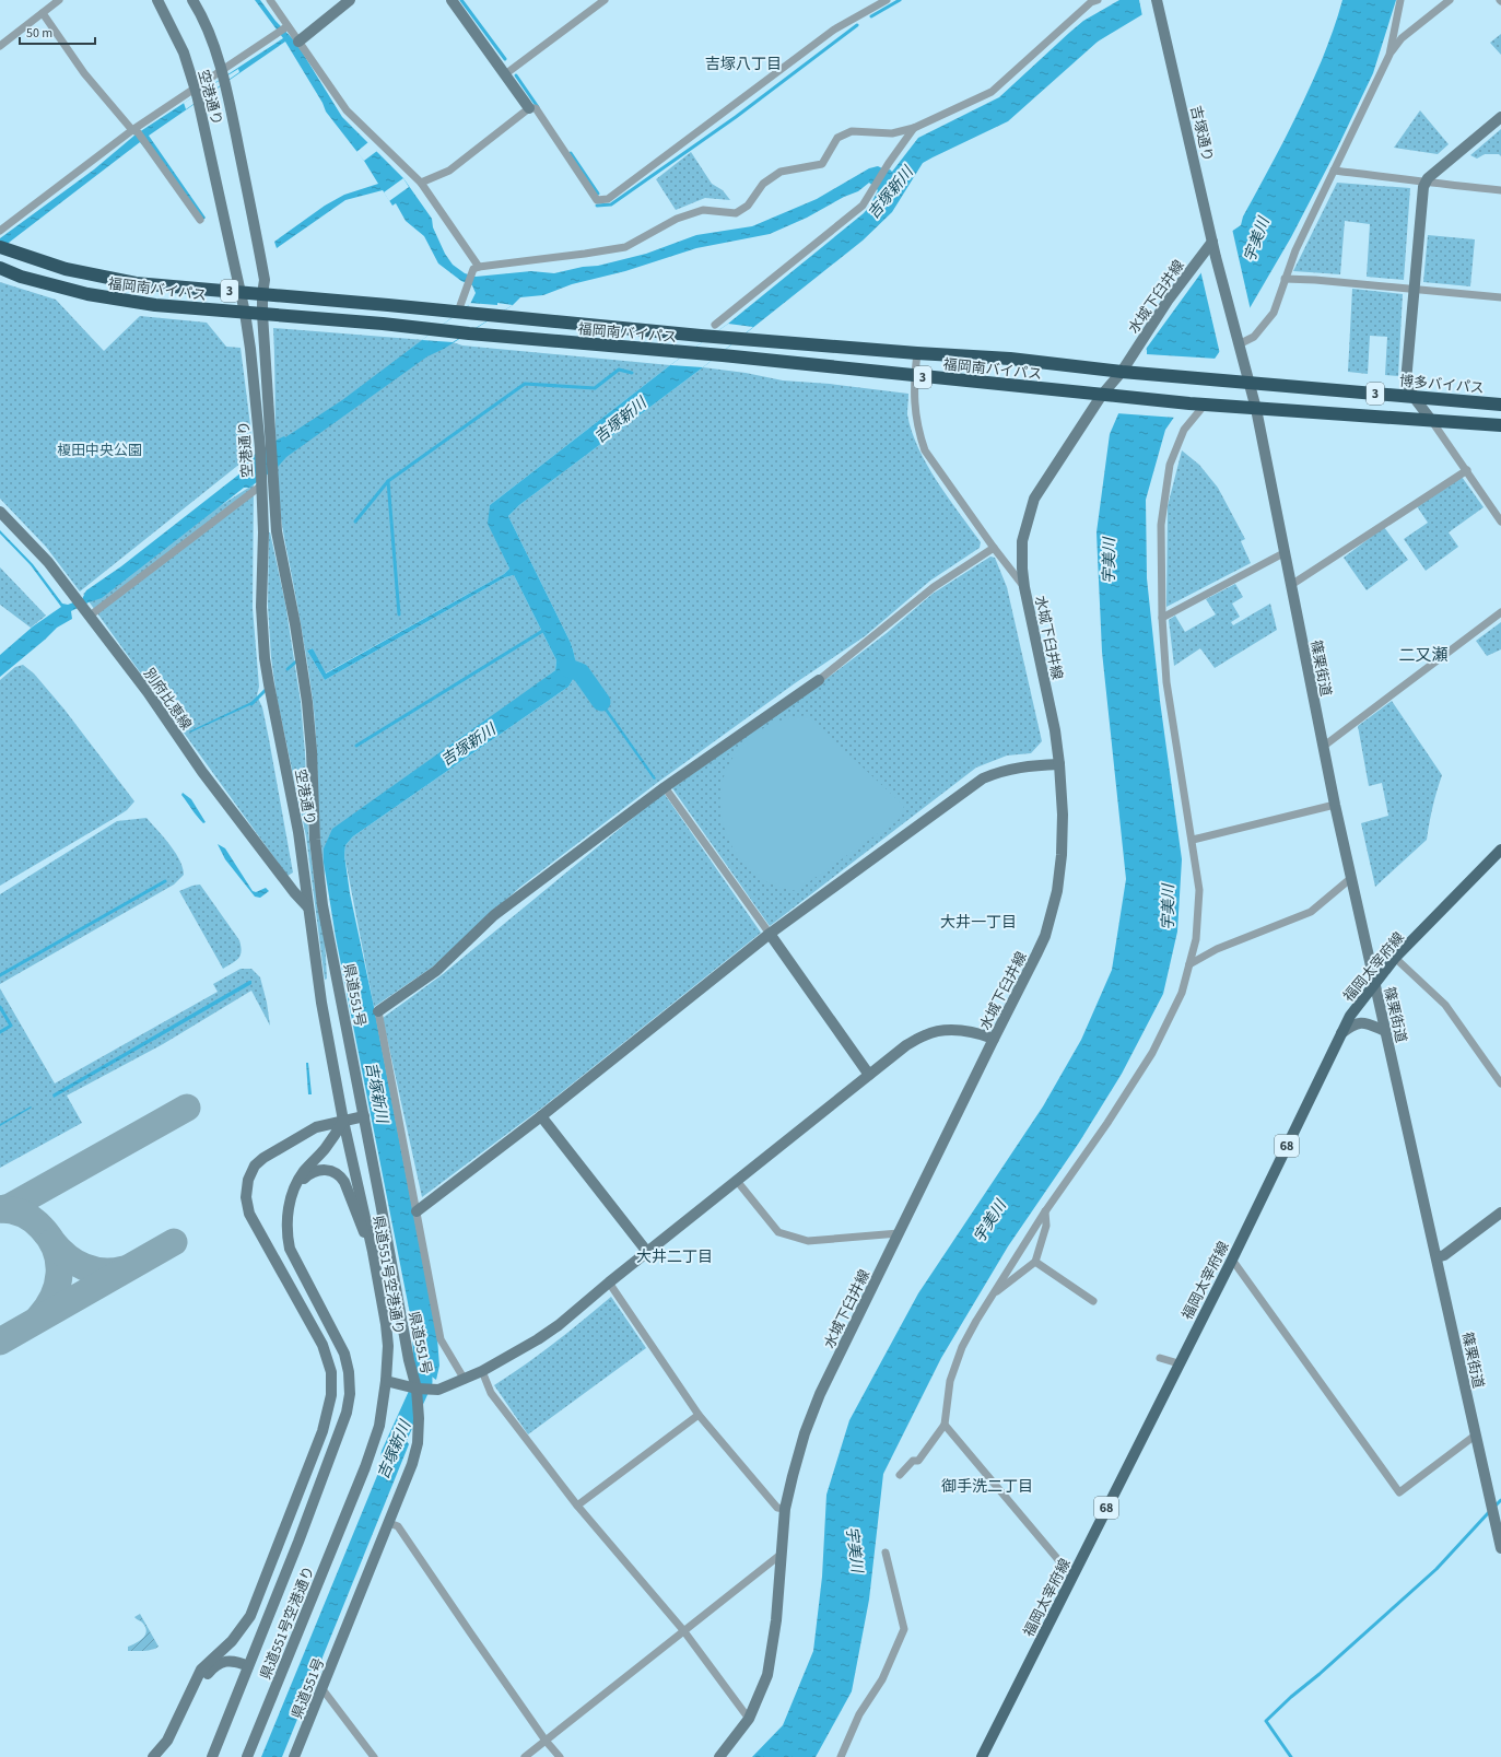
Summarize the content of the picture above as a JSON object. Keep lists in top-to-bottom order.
{
  "streets": {
    "highway": ["福岡南バイパス", "3", "博多バイパス"],
    "main road": ["福岡太宰府線", "68"],
    "street": [
      "空港通り",
      "吉塚通り",
      "水城下臼井線",
      "篠栗街道",
      "別府比恵線",
      "県道551号",
      "県道551号空港通り"
    ]
  },
  "crossings": [
    ["空港通り", "福岡南バイパス"],
    ["空港通り", "別府比恵線"],
    ["空港通り", "県道551号空港通り"],
    ["吉塚通り", "水城下臼井線"],
    ["福岡南バイパス", "3"],
    ["福岡南バイパス", "水城下臼井線"],
    ["福岡南バイパス", "博多バイパス"],
    ["福岡南バイパス", "篠栗街道"],
    ["福岡南バイパス", "県道551号"],
    ["3", "篠栗街道"],
    ["博多バイパス", "篠栗街道"],
    ["篠栗街道", "福岡太宰府線"],
    ["別府比恵線", "県道551号空港通り"]
  ],
  "districts": [
    "吉塚八丁目",
    "二又瀬",
    "大井一丁目",
    "大井二丁目",
    "御手洗二丁目"
  ],
  "water": ["吉塚新川", "宇美川"],
  "parks": ["榎田中央公園"],
  "scale_bar": "50 m"
}
